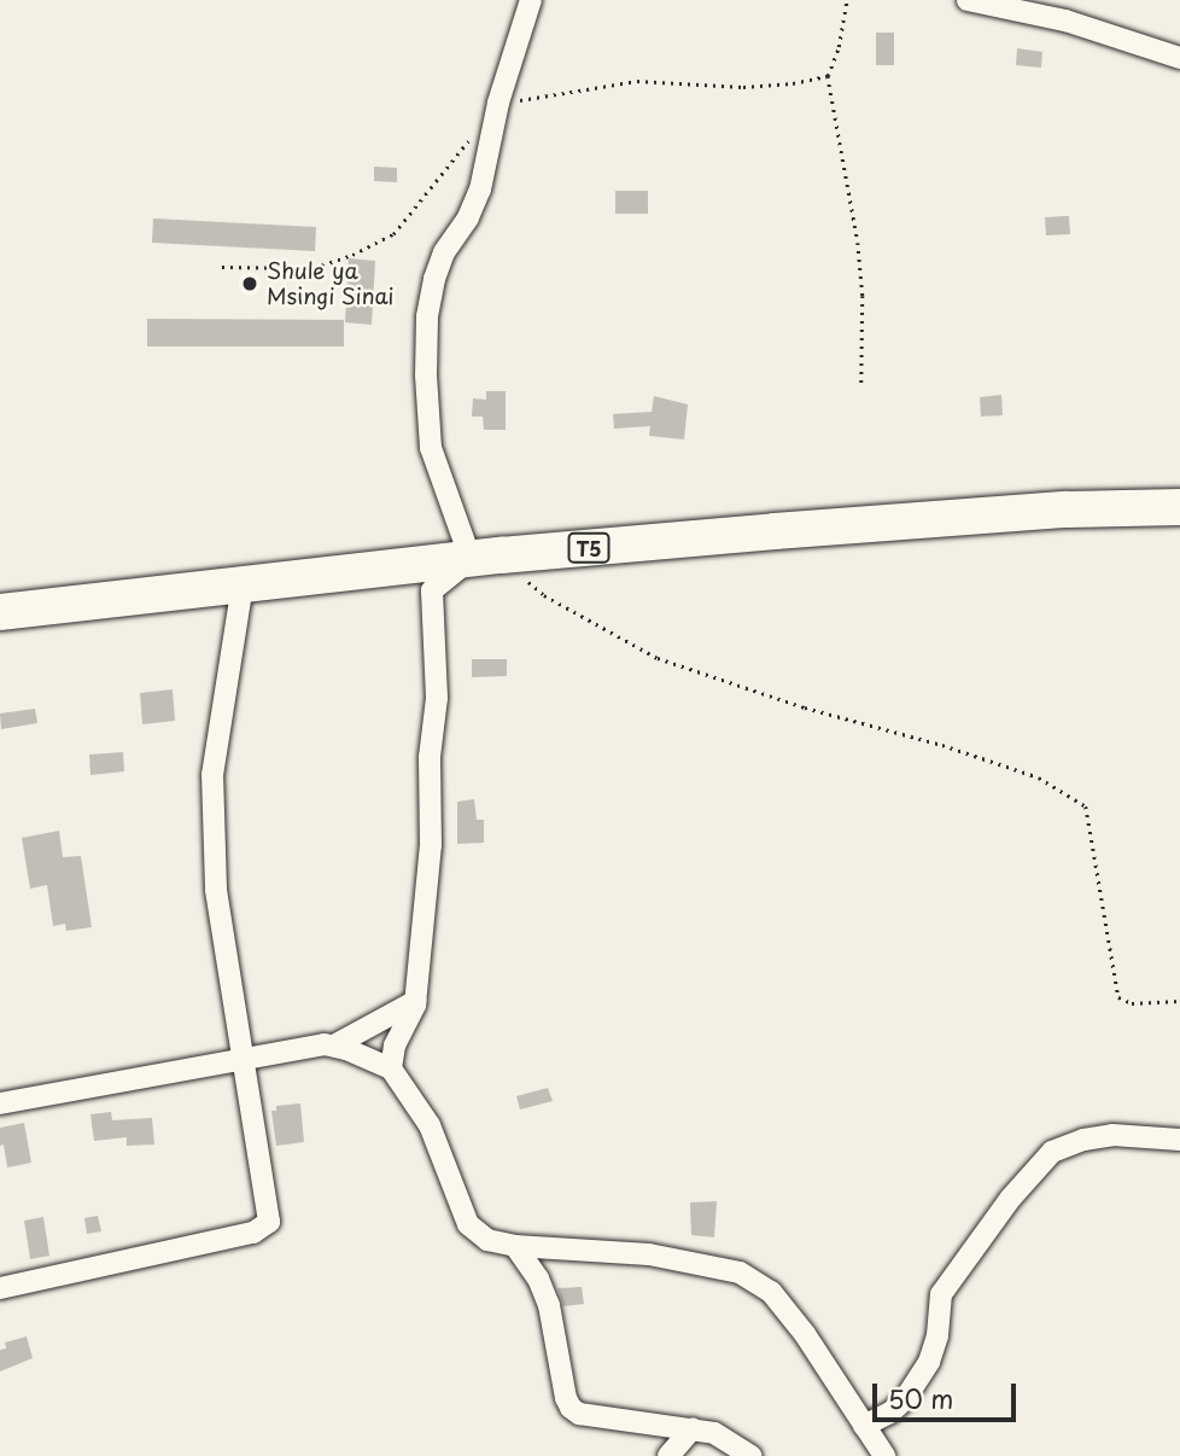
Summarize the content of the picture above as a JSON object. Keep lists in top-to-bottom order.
{
  "streets": {
    "highway": ["T5"]
  },
  "places": ["Shule ya Msingi Sinai"],
  "scale_bar": "50 m"
}
